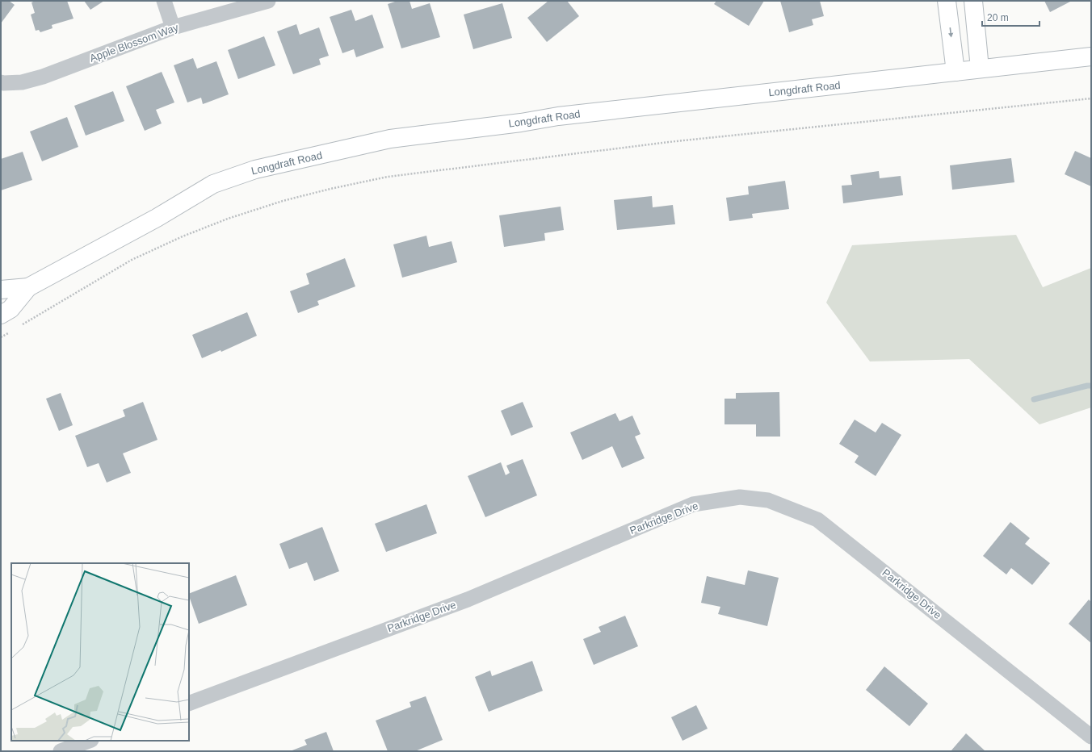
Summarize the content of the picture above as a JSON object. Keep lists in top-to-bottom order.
{
  "streets": {
    "street": ["Apple Blossom Way", "Longdraft Road", "Parkridge Drive"]
  },
  "scale_bar": "20 m"
}
